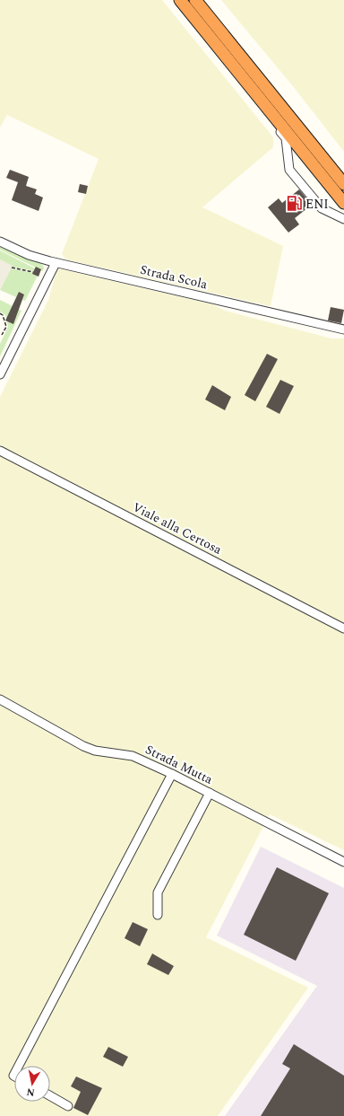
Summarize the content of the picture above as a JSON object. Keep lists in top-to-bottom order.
{
  "streets": {
    "street": ["Strada Scola", "Viale alla Certosa", "Strada Mutta"]
  },
  "places": {
    "fuel station": ["ENI"]
  },
  "north": "bottom"
}
